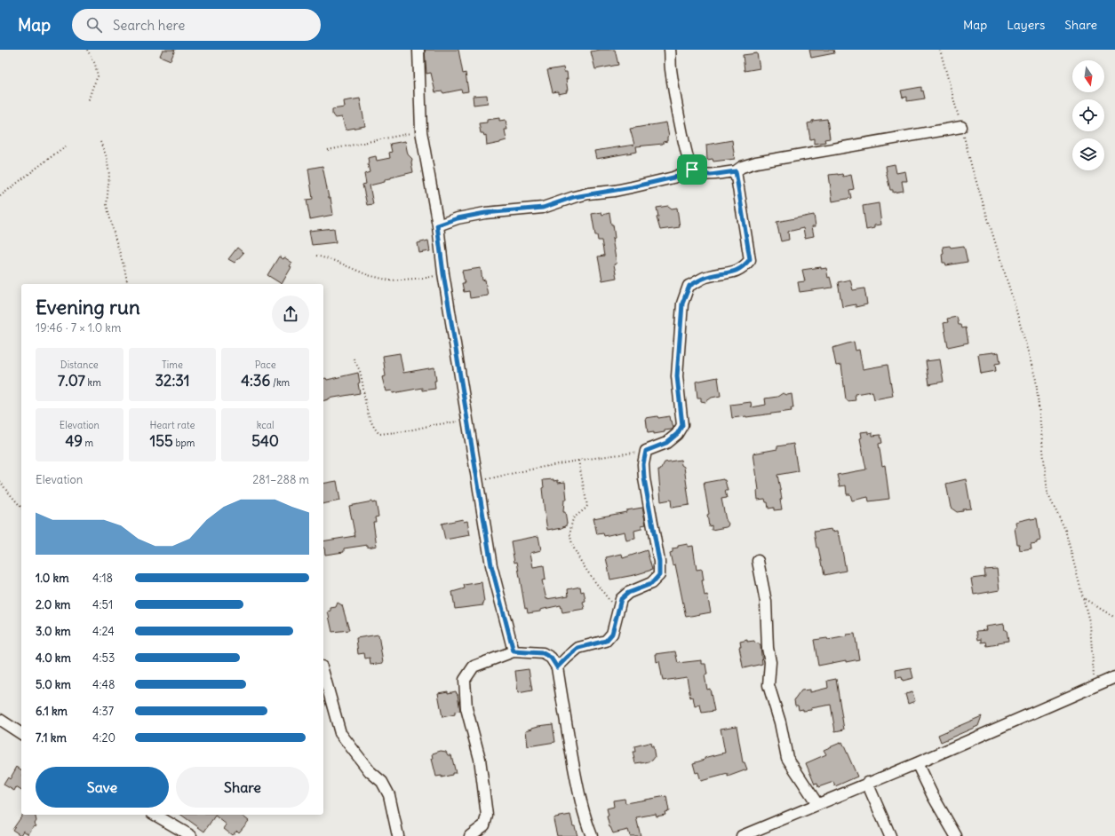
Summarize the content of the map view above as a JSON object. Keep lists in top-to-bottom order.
{
  "north": "bottom",
  "page": {
    "header": "Map",
    "search": "Search here",
    "nav": ["Map", "Layers", "Share"],
    "heading": ["Evening run", "19:46 · 7 × 1.0 km"],
    "stats": [
      ["Distance", "7.07 km"],
      ["Time", "32:31"],
      ["Pace", "4:36 /km"],
      ["Elevation", "49 m"],
      ["Heart rate", "155 bpm"],
      ["kcal", "540"]
    ],
    "chart": ["Elevation", "281–288 m"],
    "list": [
      {
        "name": "1.0 km",
        "note": "4:18"
      },
      {
        "name": "2.0 km",
        "note": "4:51"
      },
      {
        "name": "3.0 km",
        "note": "4:24"
      },
      {
        "name": "4.0 km",
        "note": "4:53"
      },
      {
        "name": "5.0 km",
        "note": "4:48"
      },
      {
        "name": "6.1 km",
        "note": "4:37"
      },
      {
        "name": "7.1 km",
        "note": "4:20"
      }
    ],
    "buttons": ["Save", "Share"]
  }
}
